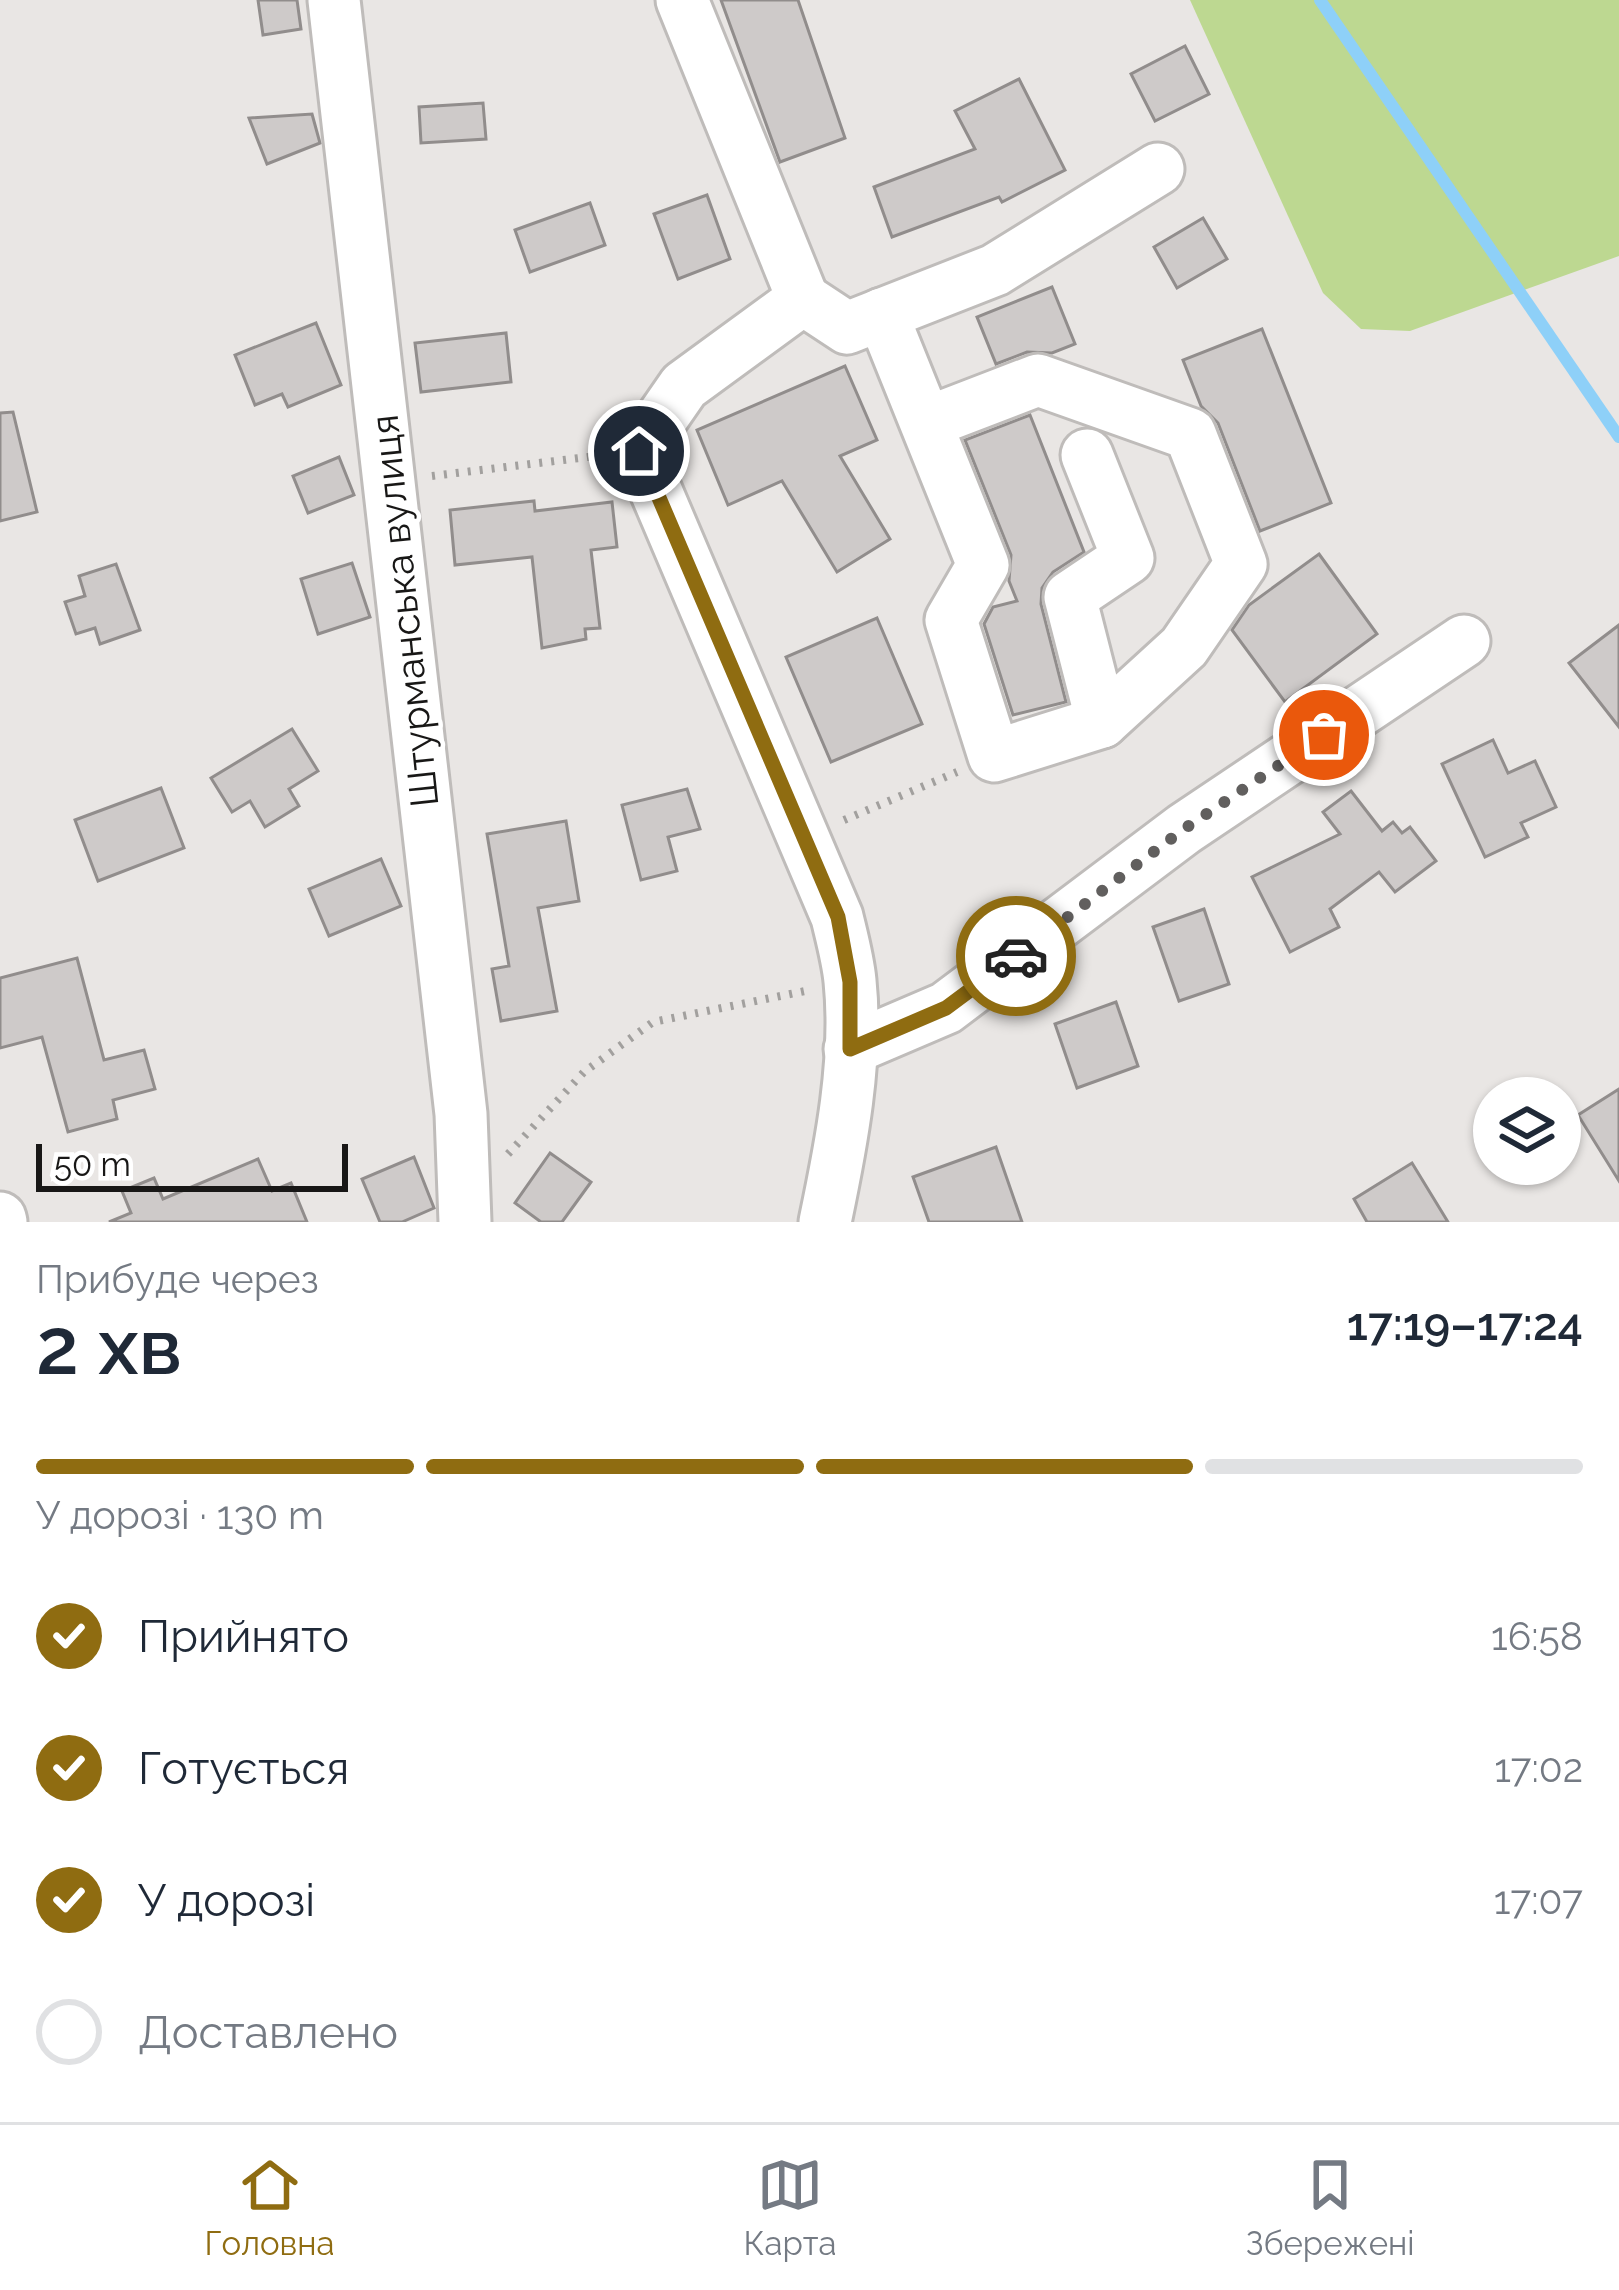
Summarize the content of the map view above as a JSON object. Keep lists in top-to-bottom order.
{
  "streets": {
    "street": ["Штурманська вулиця"]
  },
  "scale_bar": "50 m",
  "page": {
    "scale": "50 m",
    "heading": ["2 хв", "Прибуде через", "17:19–17:24"],
    "bar": "У дорозі · 130 m",
    "list": [
      ["Прийнято", "16:58"],
      ["Готується", "17:02"],
      ["У дорозі", "17:07"],
      "Доставлено"
    ],
    "tabs": ["Головна", "Карта", "Збережені"]
  }
}
